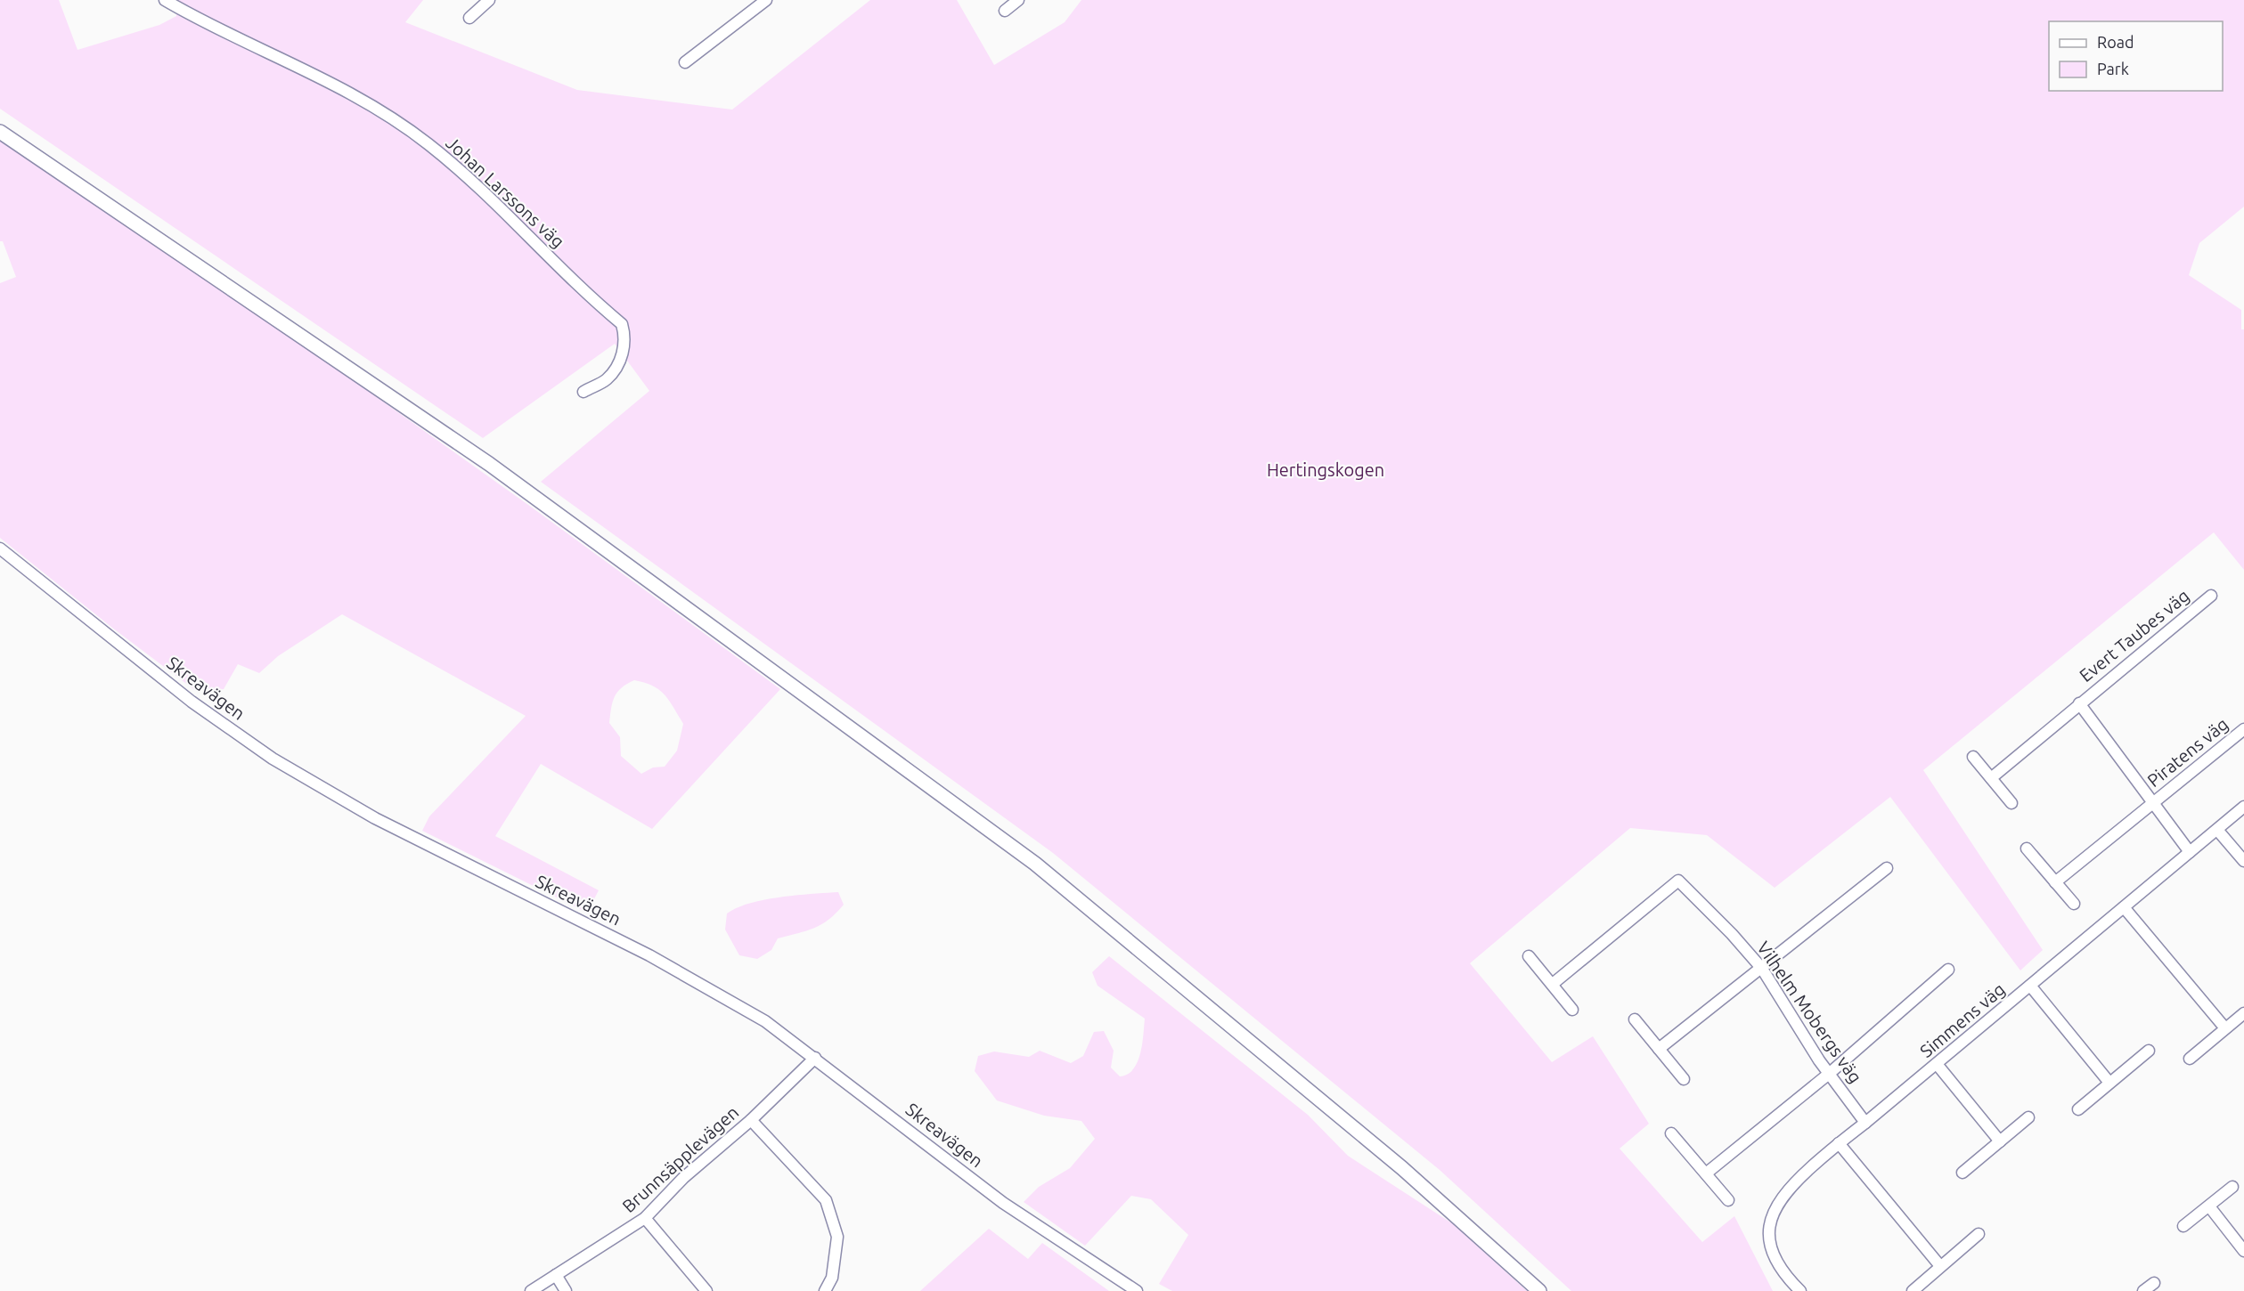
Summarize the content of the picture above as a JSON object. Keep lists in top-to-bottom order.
{
  "streets": {
    "street": [
      "Johan Larssons väg",
      "Evert Taubes väg",
      "Skreavägen",
      "Piratens väg",
      "Vilhelm Mobergs väg",
      "Simmens väg",
      "Brunnsäpplevägen"
    ]
  },
  "crossings": [
    ["Skreavägen", "Brunnsäpplevägen"],
    ["Vilhelm Mobergs väg", "Simmens väg"]
  ],
  "parks": ["Hertingskogen"],
  "legend": ["Road", "Park"]
}
